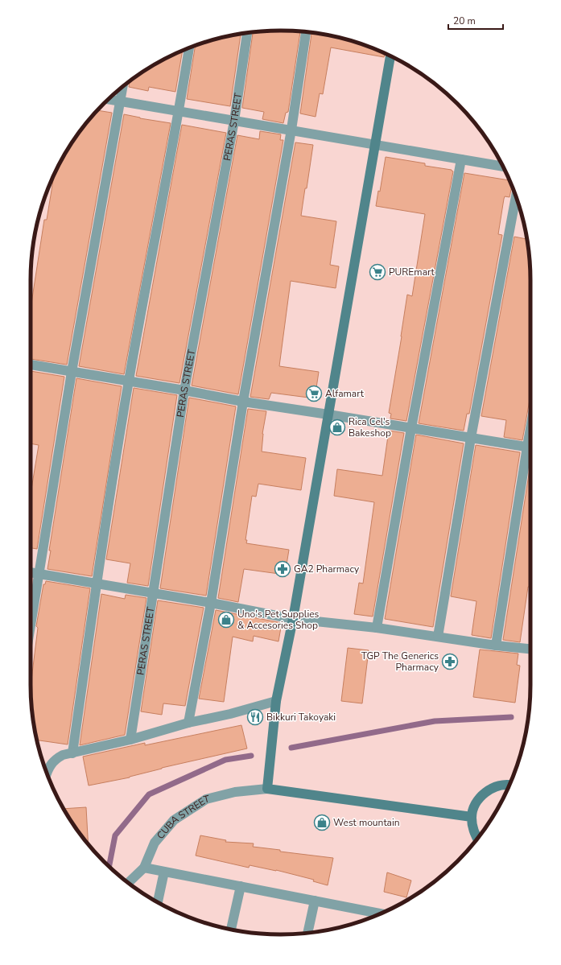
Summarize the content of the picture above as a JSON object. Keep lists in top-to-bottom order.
{
  "streets": {
    "street": ["PERAS STREET", "CUBA STREET"]
  },
  "places": {
    "supermarket": ["PUREmart", "Alfamart"],
    "shop": ["Rica Cel's Bakeshop", "Uno's Pet Supplies & Accesories Shop", "West mountain"],
    "pharmacy": ["GA2 Pharmacy", "TGP The Generics Pharmacy"],
    "restaurant": ["Bikkuri Takoyaki"]
  },
  "scale_bar": "20 m"
}
